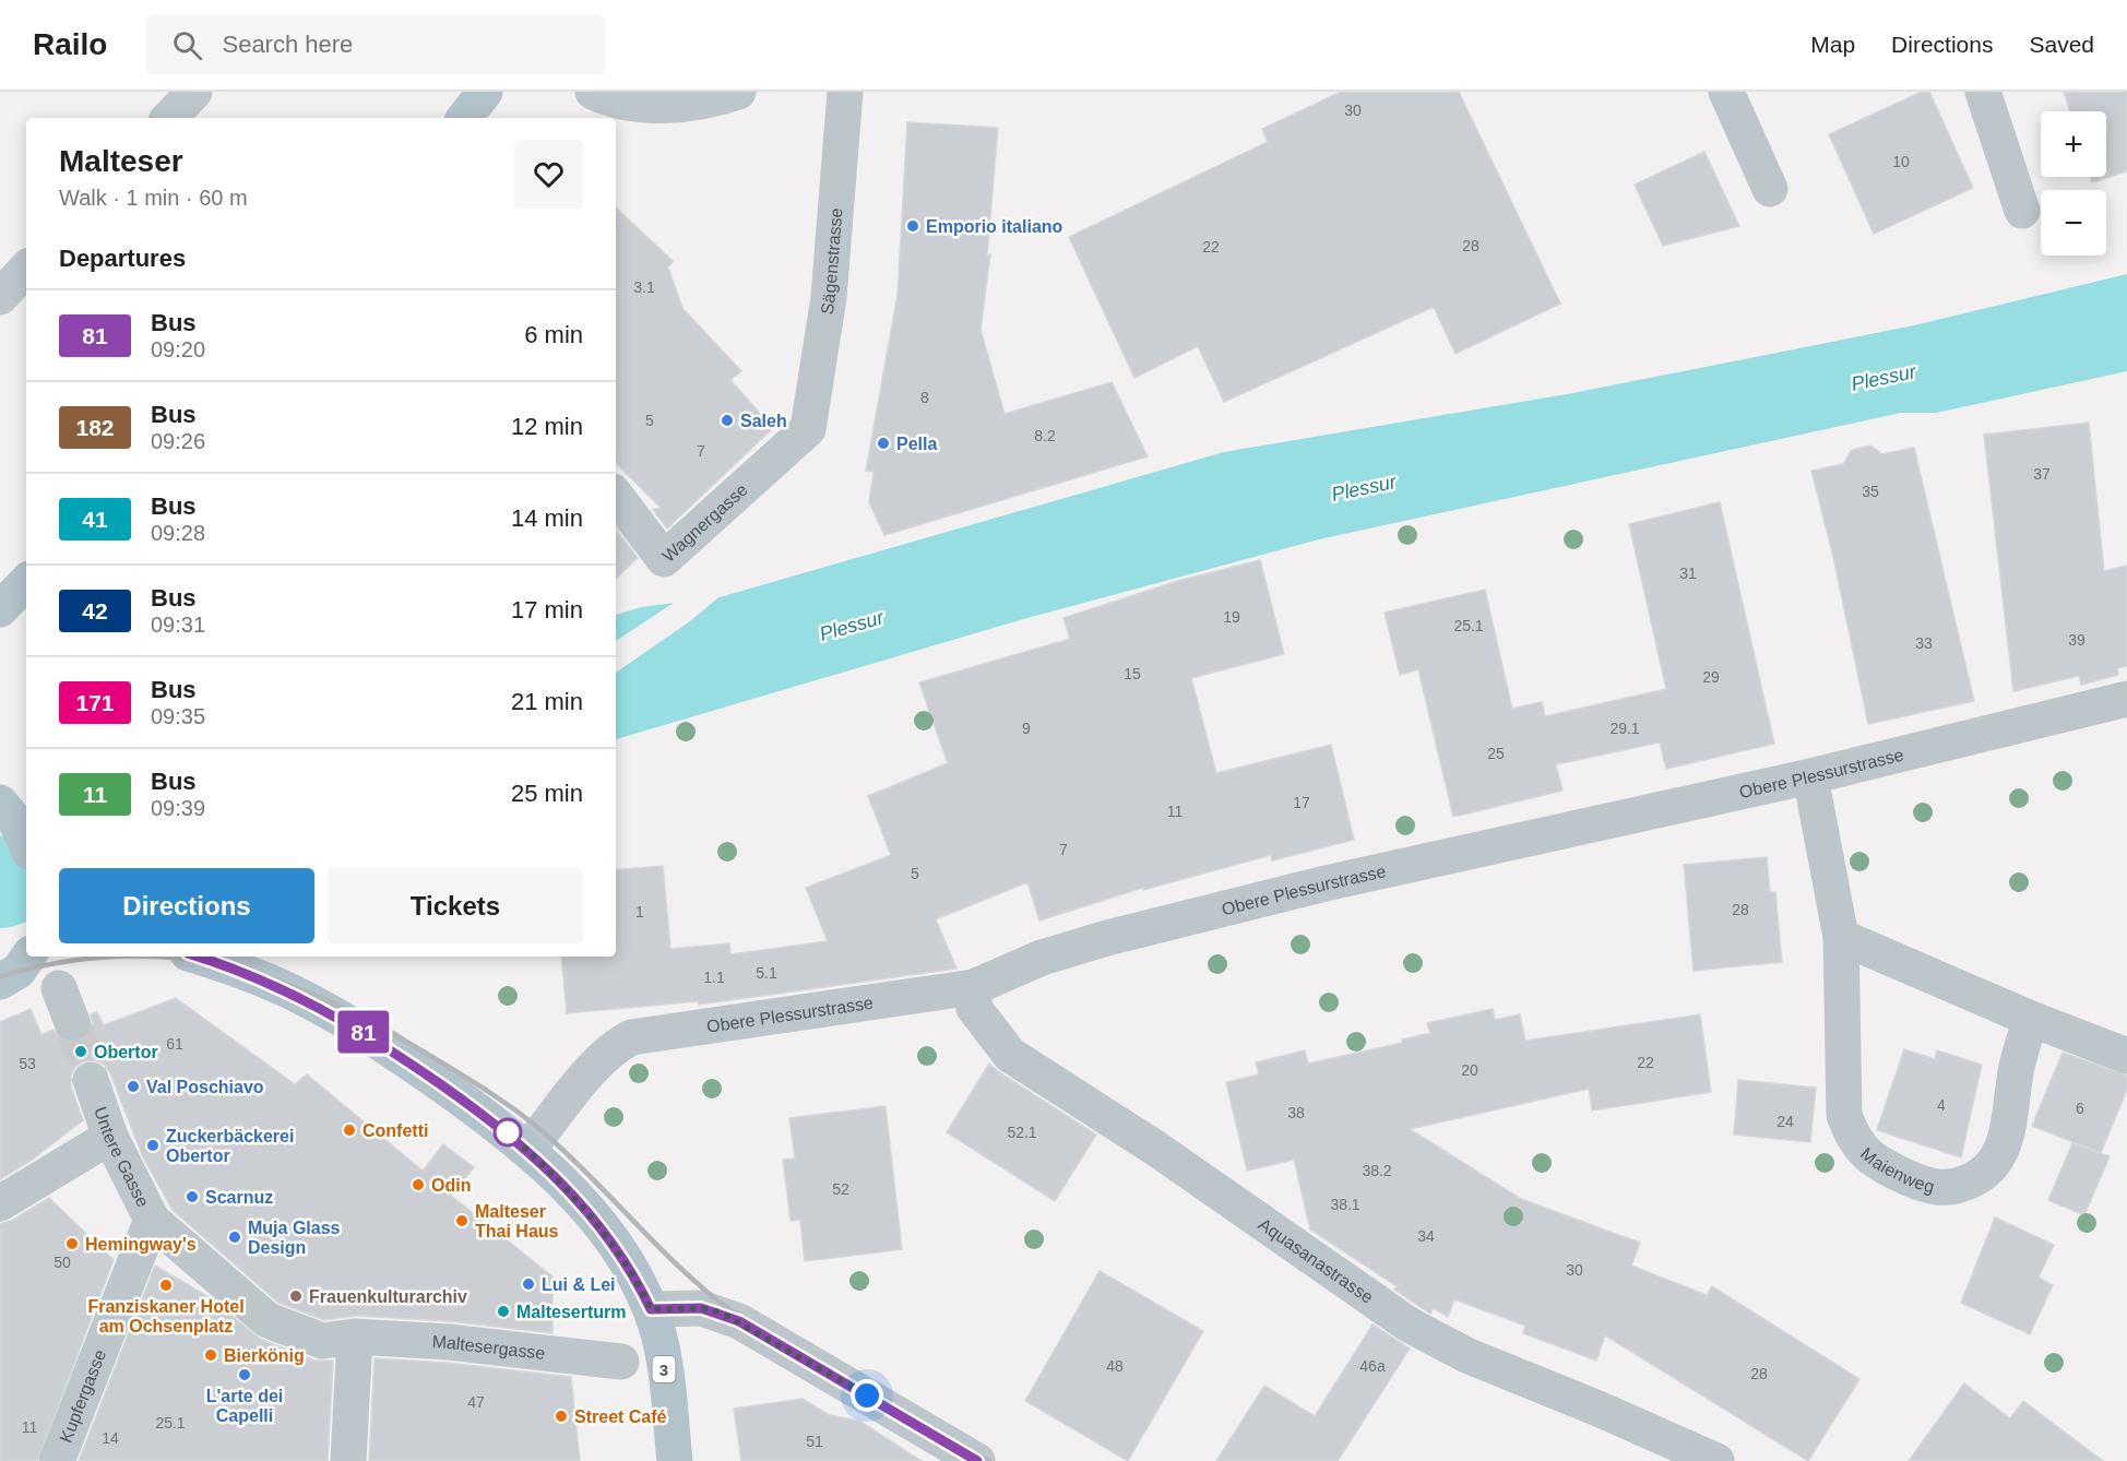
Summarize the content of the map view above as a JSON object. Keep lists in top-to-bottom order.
{
  "streets": {
    "main road": ["3"],
    "street": [
      "Sägenstrasse",
      "Wagnergasse",
      "Obere Plessurstrasse",
      "Untere Gasse",
      "Maienweg",
      "Aquasanastrasse",
      "Maltesergasse",
      "Kupfergasse"
    ]
  },
  "crossings": [
    ["Sägenstrasse", "Wagnergasse"],
    ["Obere Plessurstrasse", "Maienweg"],
    ["Obere Plessurstrasse", "Aquasanastrasse"],
    ["Obere Plessurstrasse", "3"],
    ["Untere Gasse", "Maltesergasse"],
    ["Untere Gasse", "Kupfergasse"]
  ],
  "water": ["Plessur"],
  "places": [
    "Emporio italiano",
    "Saleh",
    "Pella",
    "Obertor",
    "Val Poschiavo",
    "Confetti",
    "Zuckerbäckerei Obertor",
    "Odin",
    "Scarnuz",
    "Malteser Thai Haus",
    "Muja Glass Design",
    "Hemingway's",
    "Lui & Lei",
    "Franziskaner Hotel am Ochsenplatz",
    "Frauenkulturarchiv",
    "Malteserturm",
    "Bierkönig",
    "L'arte dei Capelli",
    "Street Café"
  ],
  "lines": ["bus line 81"],
  "house_numbers": [
    "30",
    "10",
    "28",
    "22",
    "3.1",
    "8",
    "5",
    "8.2",
    "7",
    "37",
    "35",
    "31",
    "19",
    "25.1",
    "39",
    "33",
    "15",
    "29",
    "9",
    "29.1",
    "25",
    "17",
    "11",
    "7",
    "5",
    "28",
    "1",
    "5.1",
    "1.1",
    "61",
    "22",
    "53",
    "20",
    "4",
    "6",
    "38",
    "24",
    "52.1",
    "38.2",
    "52",
    "38.1",
    "34",
    "50",
    "30",
    "48",
    "46a",
    "28",
    "47",
    "25.1",
    "11",
    "14",
    "51"
  ],
  "page": {
    "header": "Railo",
    "search": "Search here",
    "nav": ["Map", "Directions", "Saved"],
    "on_map": "81",
    "map_buttons": ["+", "−"],
    "heading": [
      ["Malteser", "Walk · 1 min · 60 m"],
      "Departures"
    ],
    "list": [
      {
        "mark": "81",
        "name": "Bus",
        "note": "09:20",
        "value": "6 min"
      },
      {
        "mark": "182",
        "name": "Bus",
        "note": "09:26",
        "value": "12 min"
      },
      {
        "mark": "41",
        "name": "Bus",
        "note": "09:28",
        "value": "14 min"
      },
      {
        "mark": "42",
        "name": "Bus",
        "note": "09:31",
        "value": "17 min"
      },
      {
        "mark": "171",
        "name": "Bus",
        "note": "09:35",
        "value": "21 min"
      },
      {
        "mark": "11",
        "name": "Bus",
        "note": "09:39",
        "value": "25 min"
      }
    ],
    "buttons": ["Directions", "Tickets"]
  }
}
